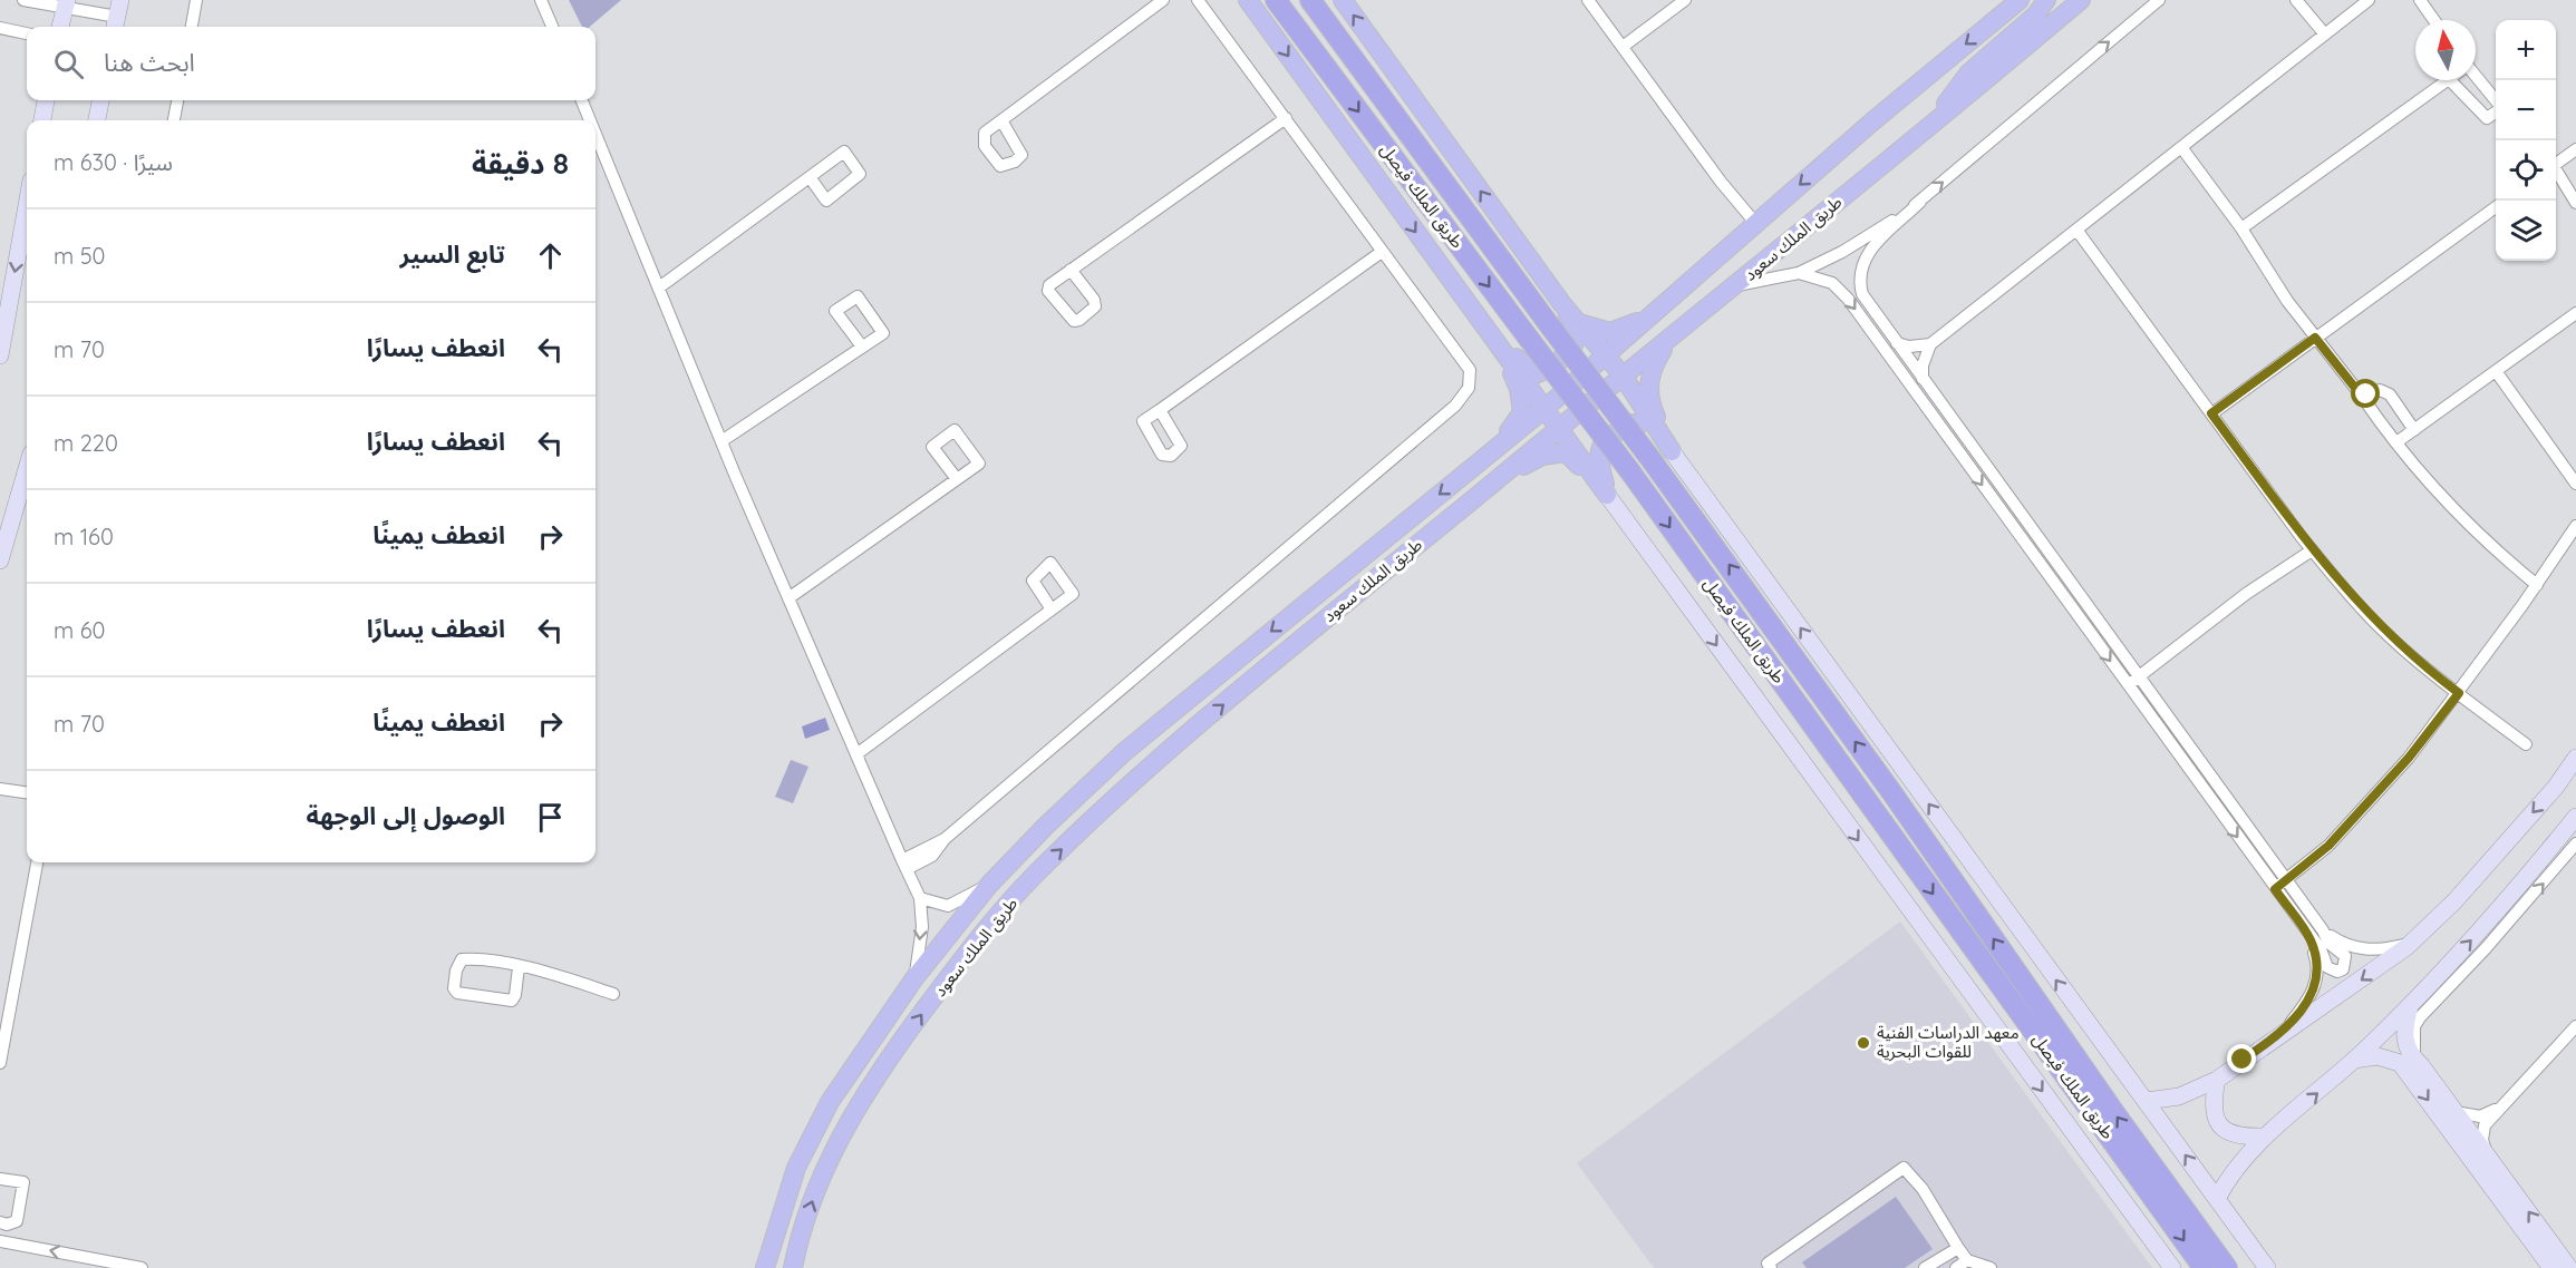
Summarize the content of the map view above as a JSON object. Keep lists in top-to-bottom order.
{
  "streets": {
    "highway": ["طريق الملك فيصل"],
    "main road": ["طريق الملك سعود"]
  },
  "places": ["معهد الدراسات الفنية للقوات البحرية"],
  "north": "top",
  "page": {
    "map_buttons": ["+", "−"],
    "search": "ابحث هنا",
    "heading": ["8 دقيقة", "سيرًا · 630 m"],
    "list": [
      ["تابع السير", "50 m"],
      ["انعطف يسارًا", "70 m"],
      ["انعطف يسارًا", "220 m"],
      ["انعطف يمينًا", "160 m"],
      ["انعطف يسارًا", "60 m"],
      ["انعطف يمينًا", "70 m"],
      "الوصول إلى الوجهة"
    ]
  }
}
